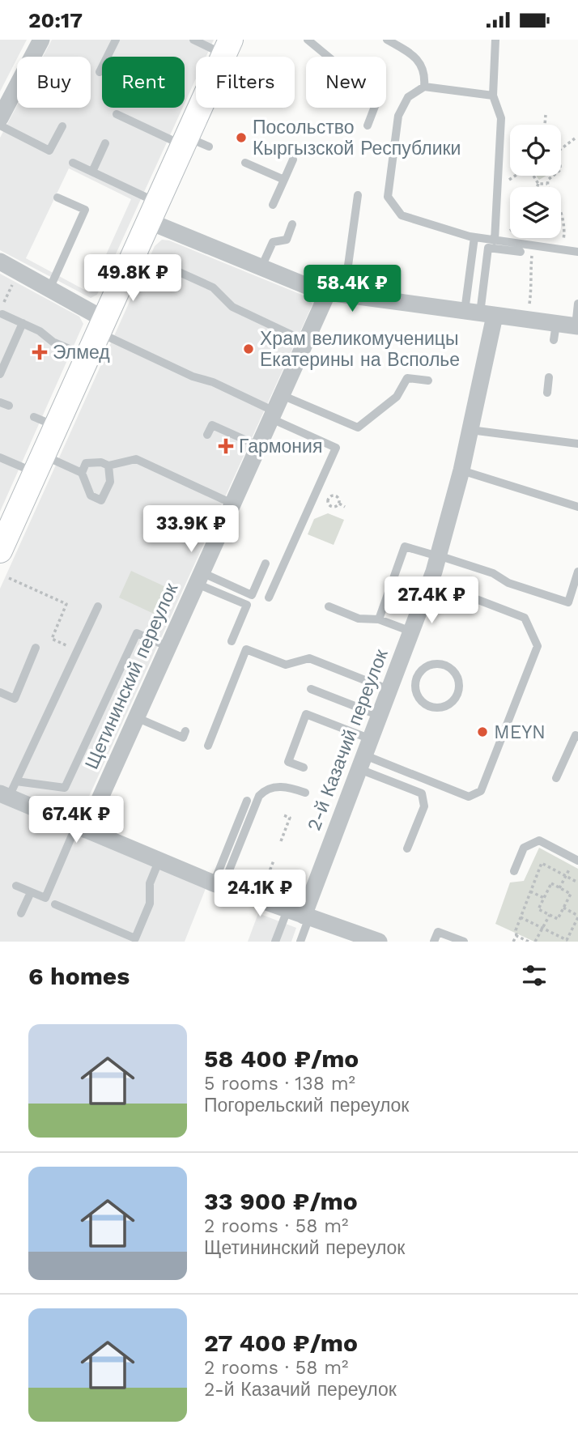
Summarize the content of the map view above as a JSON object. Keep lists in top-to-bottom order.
{
  "streets": {
    "street": ["Щетининский переулок", "2-й Казачий переулок"]
  },
  "places": {
    "other": ["Посольство Кыргызской Республики", "Храм великомученицы Екатерины на Всполье", "MEYN"],
    "health": ["Элмед", "Гармония"]
  },
  "page": {
    "status": "20:17",
    "chip": [
      "Buy",
      "Rent",
      "Filters",
      "New"
    ],
    "price": [
      "49.8K ₽",
      "58.4K ₽",
      "33.9K ₽",
      "27.4K ₽",
      "67.4K ₽",
      "24.1K ₽"
    ],
    "heading": "6 homes",
    "list": [
      {
        "name": "58 400 ₽/mo",
        "note": "5 rooms · 138 m² · Погорельский переулок"
      },
      {
        "name": "33 900 ₽/mo",
        "note": "2 rooms · 58 m² · Щетининский переулок"
      },
      {
        "name": "27 400 ₽/mo",
        "note": "2 rooms · 58 m² · 2-й Казачий переулок"
      }
    ]
  }
}
